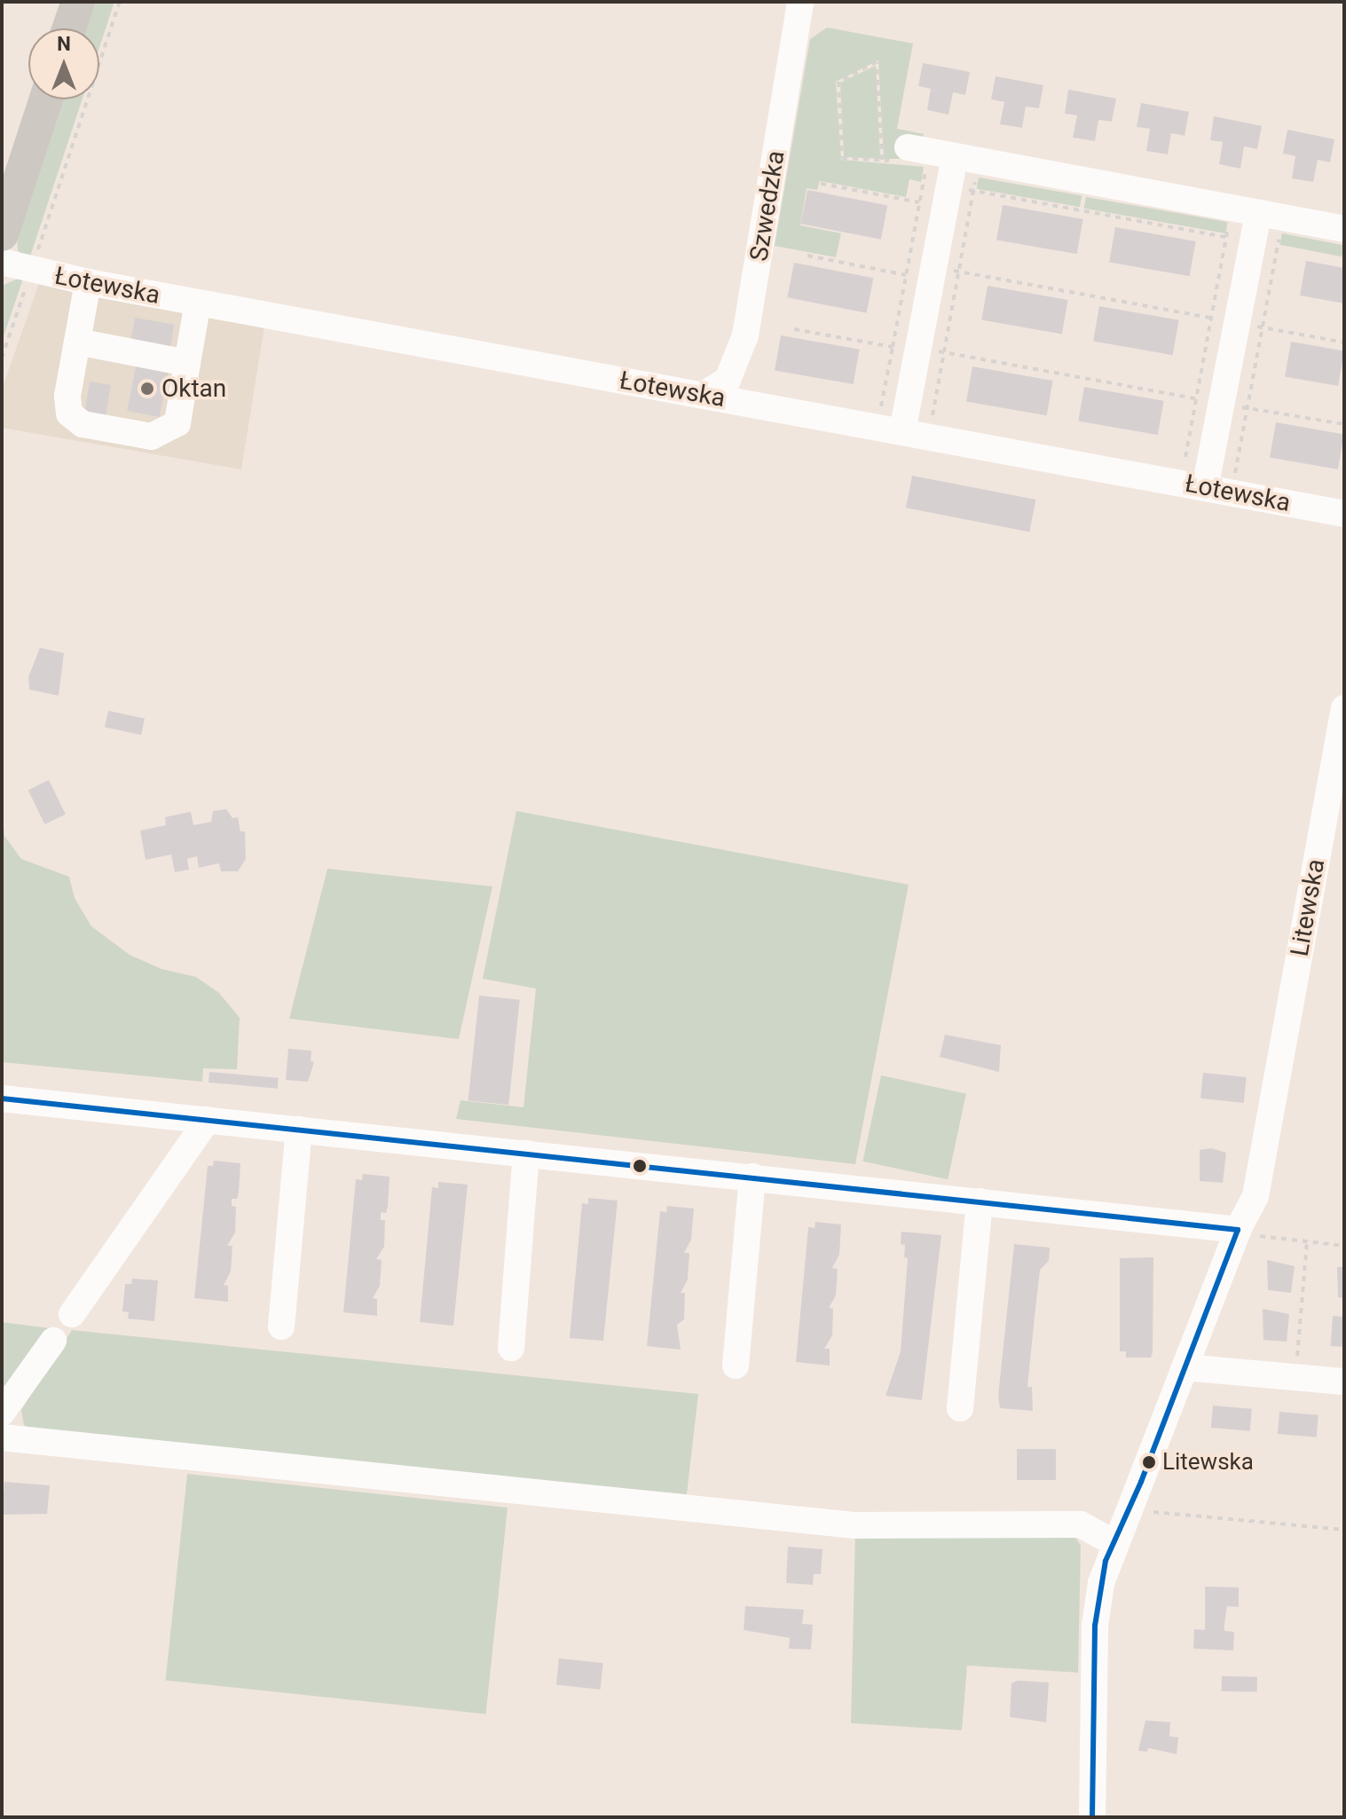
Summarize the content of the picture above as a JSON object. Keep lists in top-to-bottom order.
{
  "streets": {
    "street": ["Szwedzka", "Łotewska", "Litewska"]
  },
  "crossings": [
    ["Szwedzka", "Łotewska"]
  ],
  "places": ["Oktan", "Litewska"],
  "north": "top"
}
